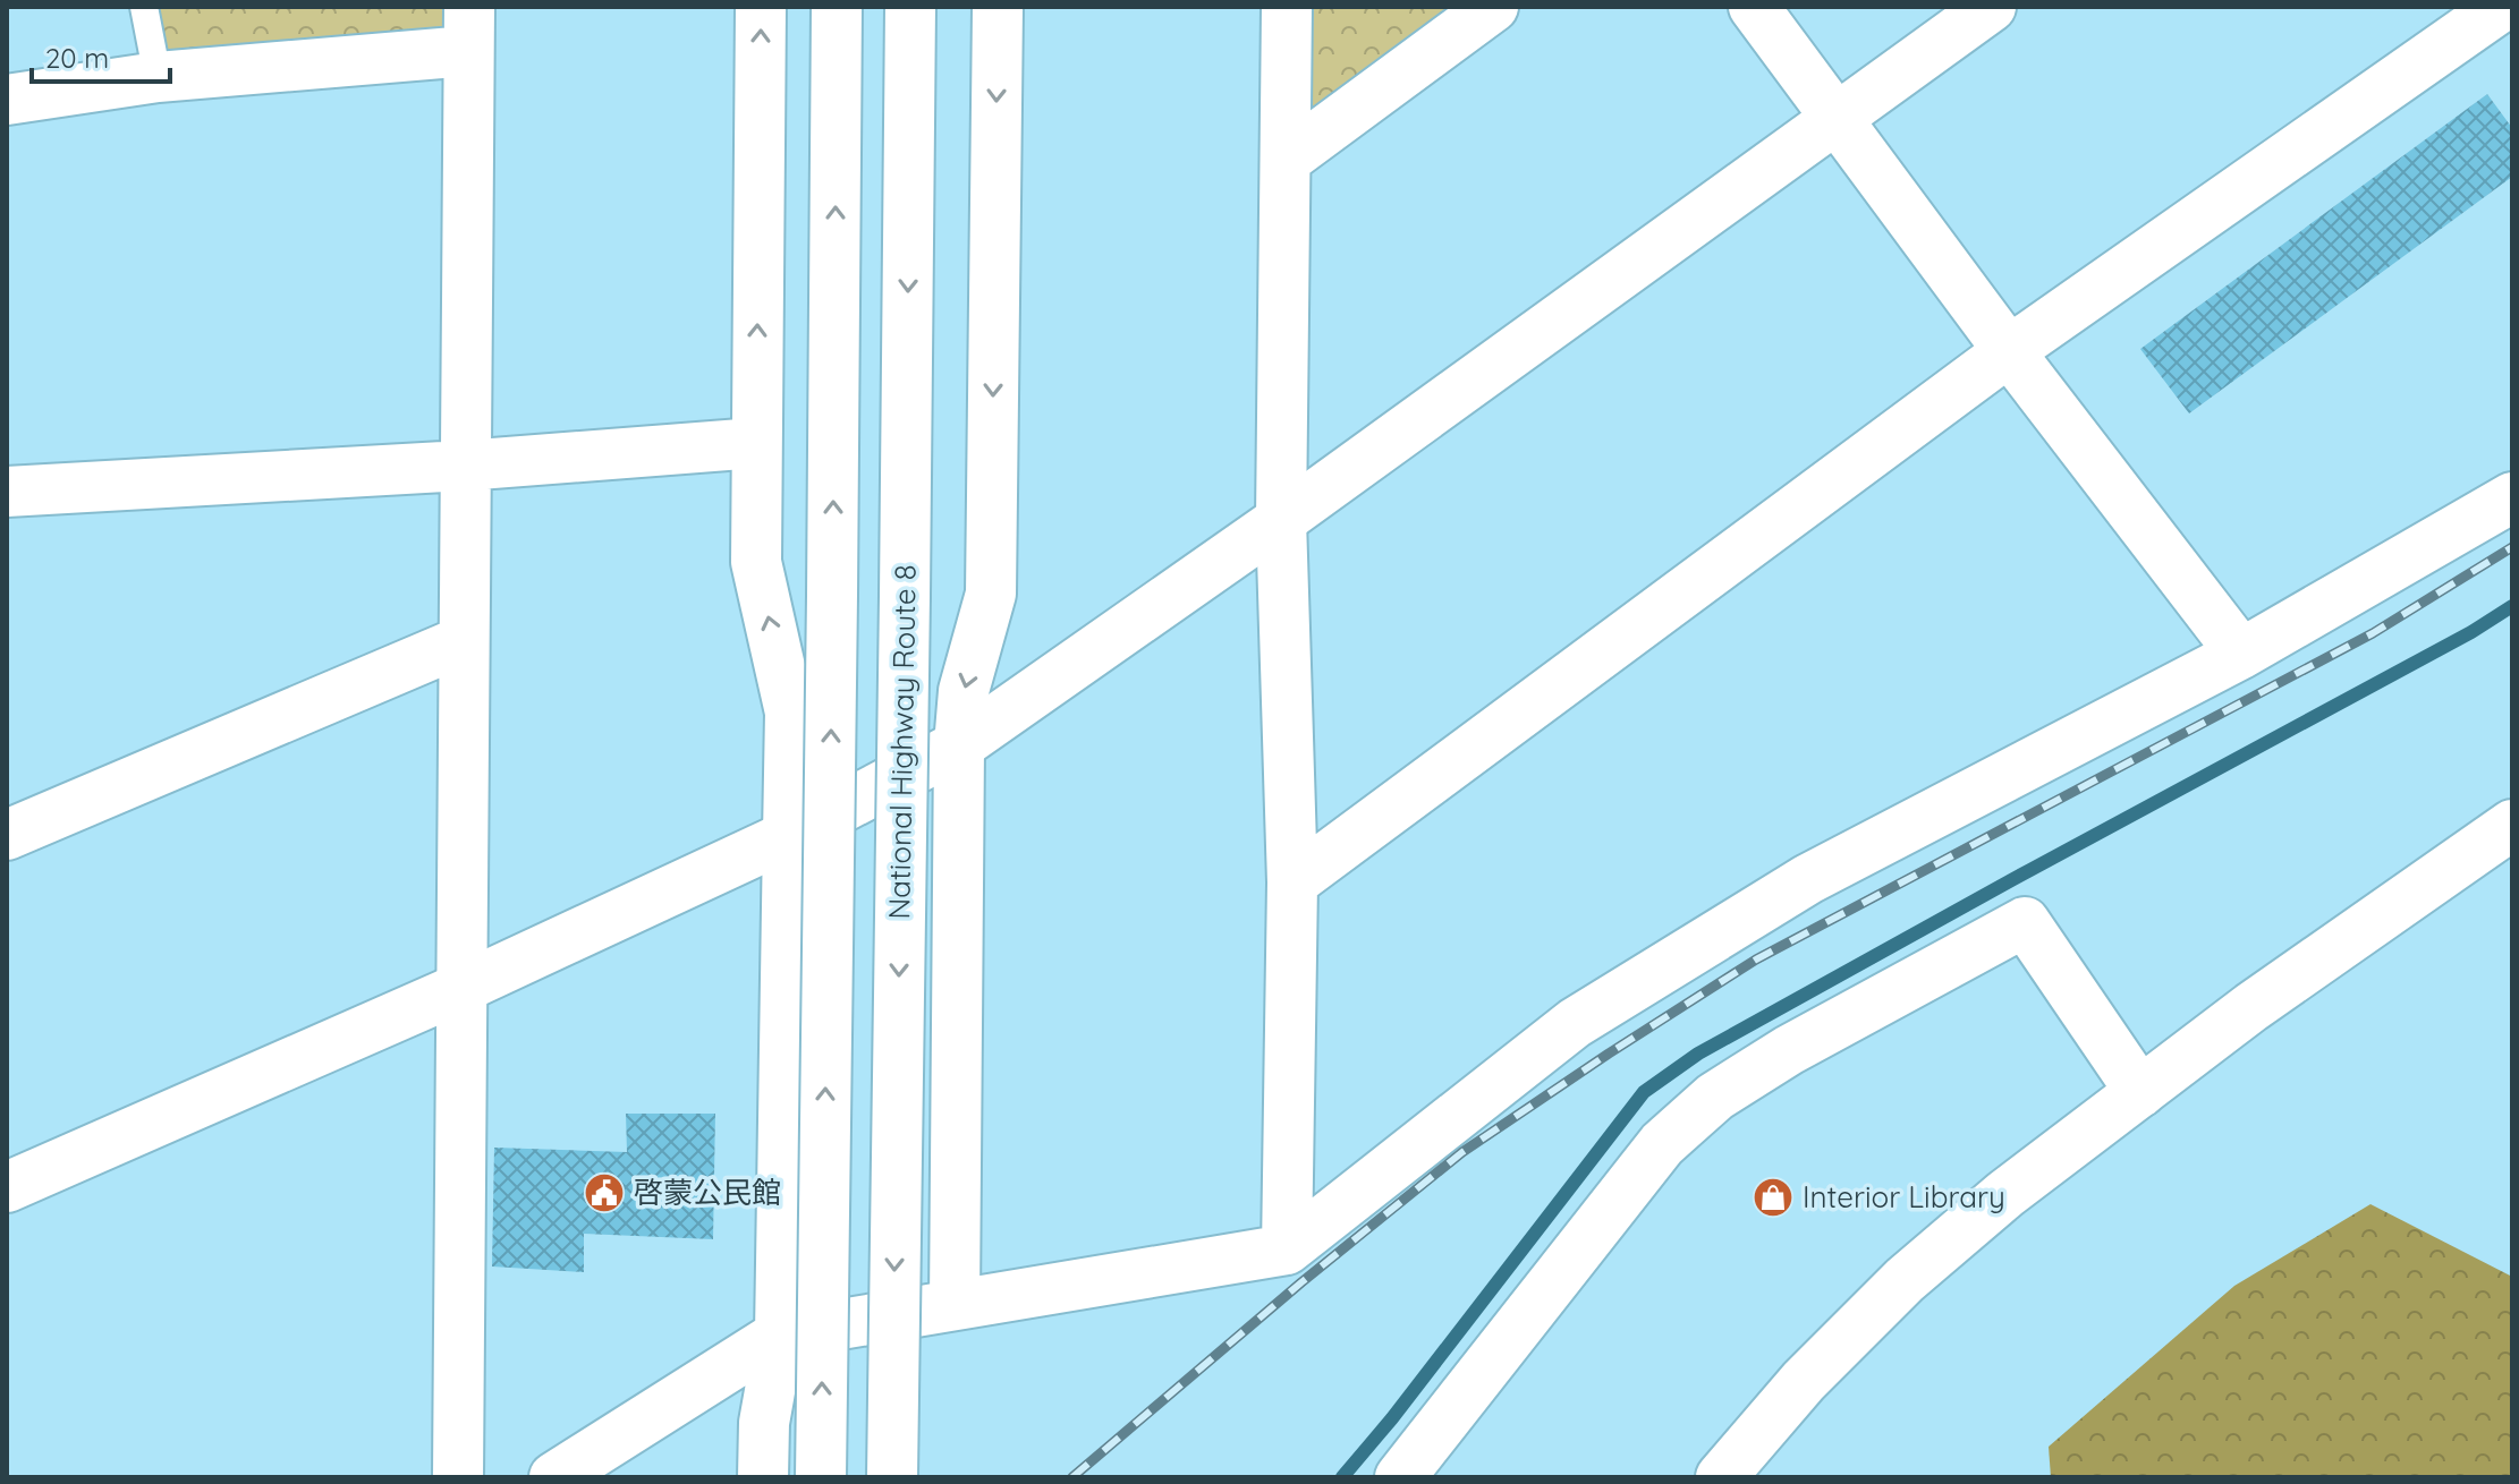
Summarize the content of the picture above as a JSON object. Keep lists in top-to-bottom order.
{
  "streets": {
    "main road": ["National Highway Route 8"]
  },
  "places": {
    "public building": ["啓蒙公民館"],
    "shop": ["Interior Library"]
  },
  "scale_bar": "20 m"
}
